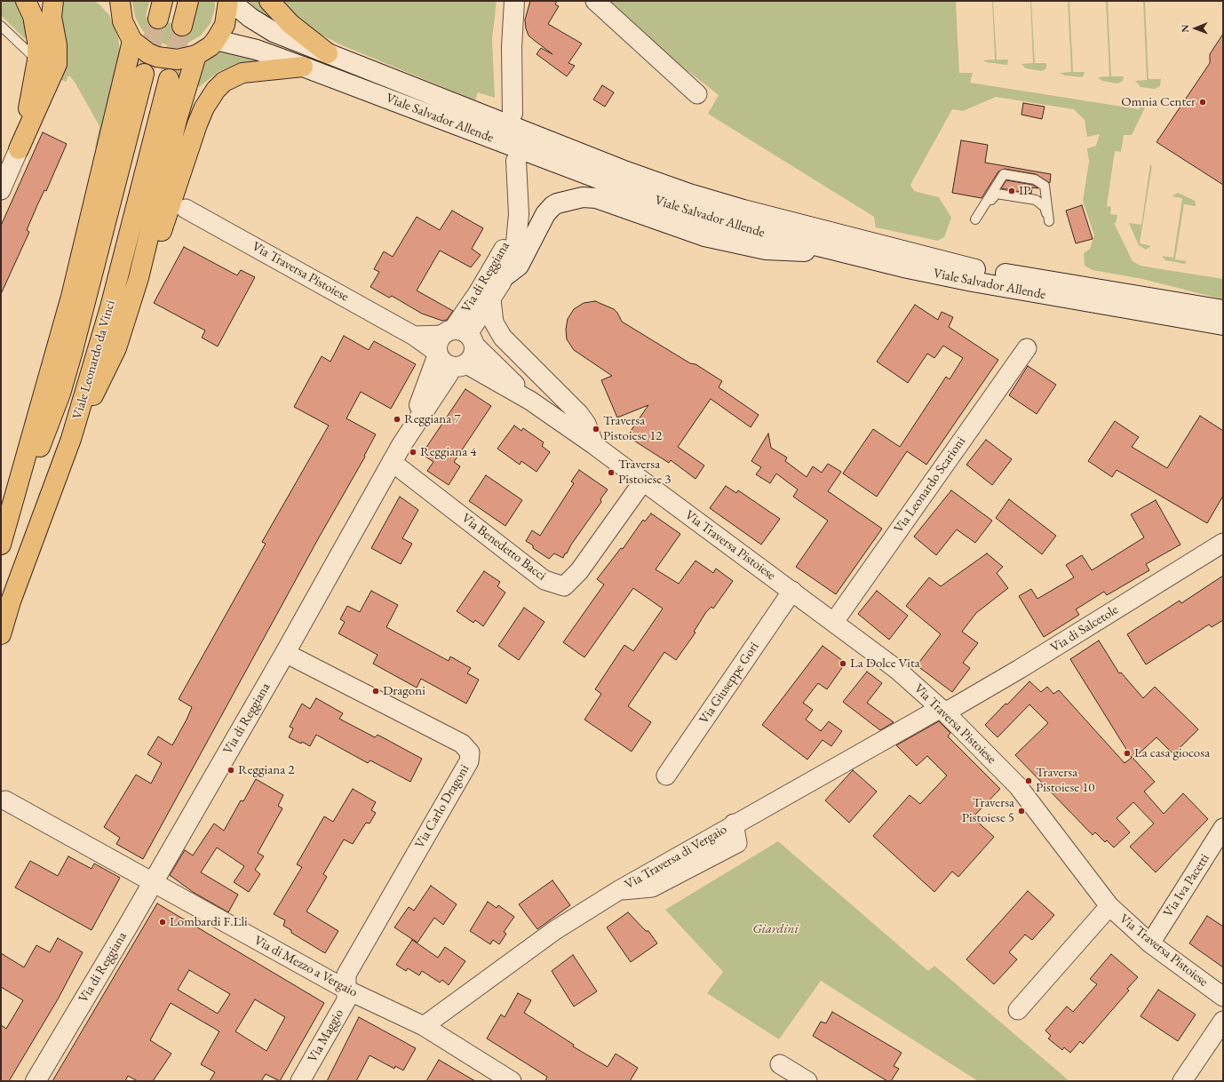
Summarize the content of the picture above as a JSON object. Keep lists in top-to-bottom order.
{
  "streets": {
    "main road": ["Viale Salvador Allende", "Via di Reggiana", "Viale Leonardo da Vinci"],
    "street": [
      "Via Traversa Pistoiese",
      "Via Leonardo Scarioni",
      "Via Benedetto Bacci",
      "Via di Salcetole",
      "Via Giuseppe Gori",
      "Via Carlo Dragoni",
      "Via Traversa di Vergaio",
      "Via Iva Pacetti",
      "Via di Mezzo a Vergaio",
      "Via Maggio"
    ]
  },
  "crossings": [
    ["Via Traversa Pistoiese", "Via di Reggiana"],
    ["Via Traversa Pistoiese", "Via Leonardo Scarioni"],
    ["Via Traversa Pistoiese", "Via Benedetto Bacci"],
    ["Via Traversa Pistoiese", "Via di Salcetole"],
    ["Via Traversa Pistoiese", "Via Giuseppe Gori"],
    ["Via Traversa Pistoiese", "Via Traversa di Vergaio"],
    ["Via Traversa Pistoiese", "Via Iva Pacetti"],
    ["Via di Reggiana", "Via Benedetto Bacci"],
    ["Via di Reggiana", "Via Carlo Dragoni"],
    ["Via di Reggiana", "Via di Mezzo a Vergaio"],
    ["Via di Salcetole", "Via Traversa di Vergaio"],
    ["Via Carlo Dragoni", "Via di Mezzo a Vergaio"],
    ["Via Carlo Dragoni", "Via Maggio"],
    ["Via Traversa di Vergaio", "Via di Mezzo a Vergaio"],
    ["Via di Mezzo a Vergaio", "Via Maggio"]
  ],
  "parks": ["Giardini"],
  "places": [
    "Omnia Center",
    "IP",
    "Reggiana 7",
    "Traversa Pistoiese 12",
    "Reggiana 4",
    "Traversa Pistoiese 3",
    "La Dolce Vita",
    "Dragoni",
    "La casa giocosa",
    "Reggiana 2",
    "Traversa Pistoiese 10",
    "Traversa Pistoiese 5",
    "Lombardi F.Lli"
  ],
  "north": "left"
}
